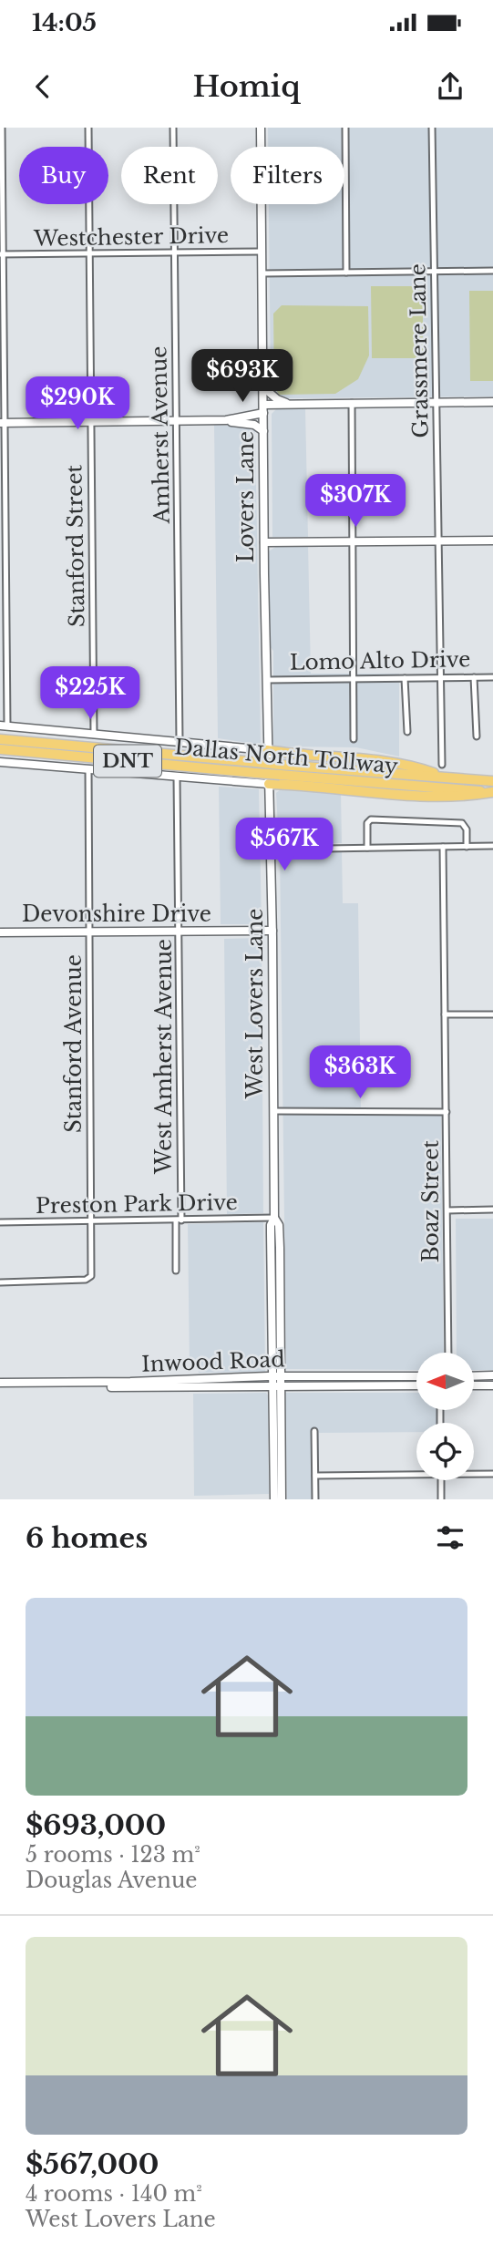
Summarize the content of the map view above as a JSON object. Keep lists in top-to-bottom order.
{
  "streets": {
    "highway": ["Dallas North Tollway", "DNT"],
    "main road": [
      "Lovers Lane",
      "Devonshire Drive",
      "West Lovers Lane",
      "Inwood Road"
    ],
    "street": [
      "Westchester Drive",
      "Grassmere Lane",
      "Amherst Avenue",
      "Stanford Street",
      "Lomo Alto Drive",
      "Stanford Avenue",
      "West Amherst Avenue",
      "Boaz Street",
      "Preston Park Drive"
    ]
  },
  "crossings": [
    ["Westchester Drive", "Amherst Avenue"],
    ["Westchester Drive", "Lovers Lane"],
    ["Westchester Drive", "Stanford Street"],
    ["Grassmere Lane", "Lomo Alto Drive"],
    ["Lovers Lane", "Lomo Alto Drive"],
    ["Lovers Lane", "West Lovers Lane"],
    ["Devonshire Drive", "West Lovers Lane"],
    ["Devonshire Drive", "Stanford Avenue"],
    ["Devonshire Drive", "West Amherst Avenue"],
    ["West Lovers Lane", "Preston Park Drive"],
    ["West Lovers Lane", "Inwood Road"],
    ["Stanford Avenue", "Preston Park Drive"],
    ["West Amherst Avenue", "Preston Park Drive"]
  ],
  "north": "left",
  "page": {
    "status": "14:05",
    "header": "Homiq",
    "chip": ["Buy", "Rent", "Filters"],
    "price": [
      "$693K",
      "$290K",
      "$307K",
      "$225K",
      "$567K",
      "$363K"
    ],
    "heading": "6 homes",
    "list": [
      {
        "name": "$693,000",
        "note": "5 rooms · 123 m² · Douglas Avenue"
      },
      {
        "name": "$567,000",
        "note": "4 rooms · 140 m² · West Lovers Lane"
      }
    ]
  }
}
